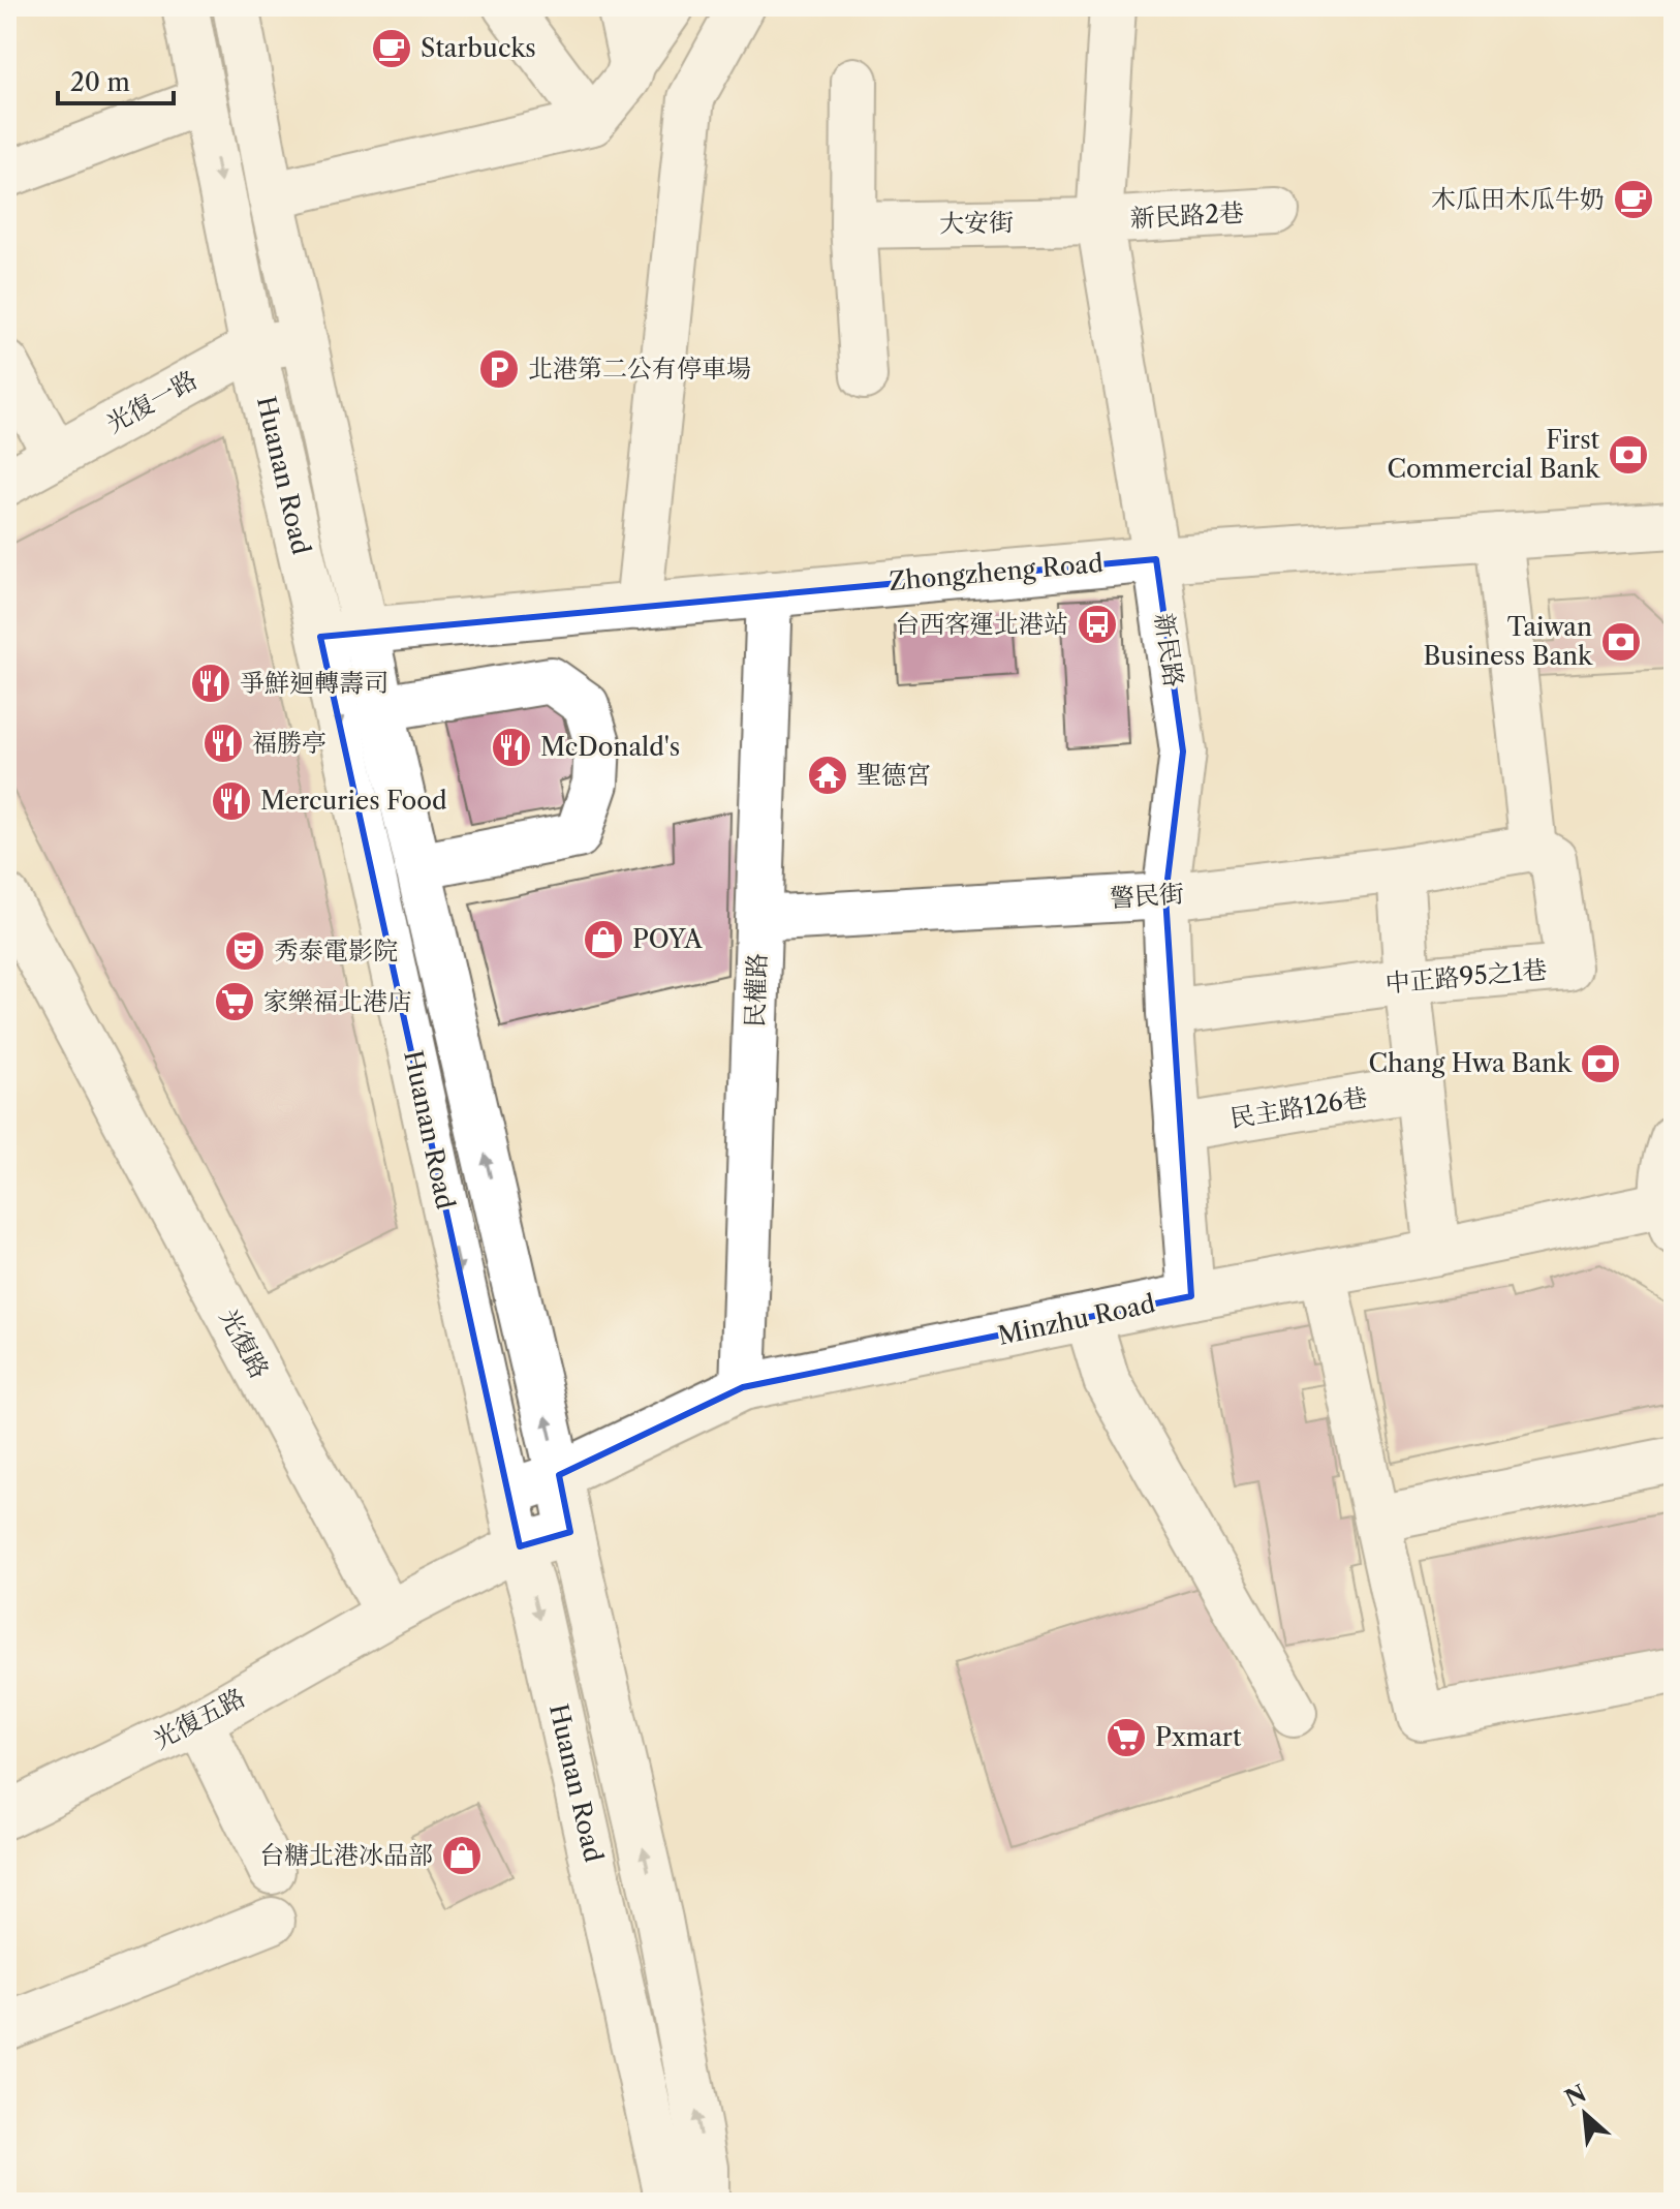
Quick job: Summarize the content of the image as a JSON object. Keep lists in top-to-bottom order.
{
  "streets": {
    "street": [
      "新民路2巷",
      "大安街",
      "光復一路",
      "Huanan Road",
      "Zhongzheng Road",
      "新民路",
      "警民街",
      "中正路95之1巷",
      "民權路",
      "民主路126巷",
      "Minzhu Road",
      "光復路",
      "光復五路"
    ]
  },
  "crossings": [
    ["新民路2巷", "大安街"],
    ["新民路2巷", "新民路"],
    ["大安街", "新民路"],
    ["光復一路", "Huanan Road"],
    ["Huanan Road", "Zhongzheng Road"],
    ["Huanan Road", "Minzhu Road"],
    ["Zhongzheng Road", "新民路"],
    ["Zhongzheng Road", "民權路"],
    ["新民路", "警民街"],
    ["新民路", "中正路95之1巷"],
    ["新民路", "民主路126巷"],
    ["新民路", "Minzhu Road"],
    ["警民街", "中正路95之1巷"],
    ["警民街", "民權路"],
    ["民權路", "Minzhu Road"],
    ["光復路", "光復五路"]
  ],
  "places": {
    "cafe": ["Starbucks", "木瓜田木瓜牛奶"],
    "parking": ["北港第二公有停車場"],
    "bank": ["First Commercial Bank", "Taiwan Business Bank", "Chang Hwa Bank"],
    "bus stop": ["台西客運北港站"],
    "restaurant": [
      "爭鮮迴轉壽司",
      "福勝亭",
      "McDonald's",
      "Mercuries Food"
    ],
    "temple": ["聖德宮"],
    "shop": ["POYA", "台糖北港冰品部"],
    "theatre": ["秀泰電影院"],
    "supermarket": ["家樂福北港店", "Pxmart"]
  },
  "scale_bar": "20 m",
  "north": "top left"
}
